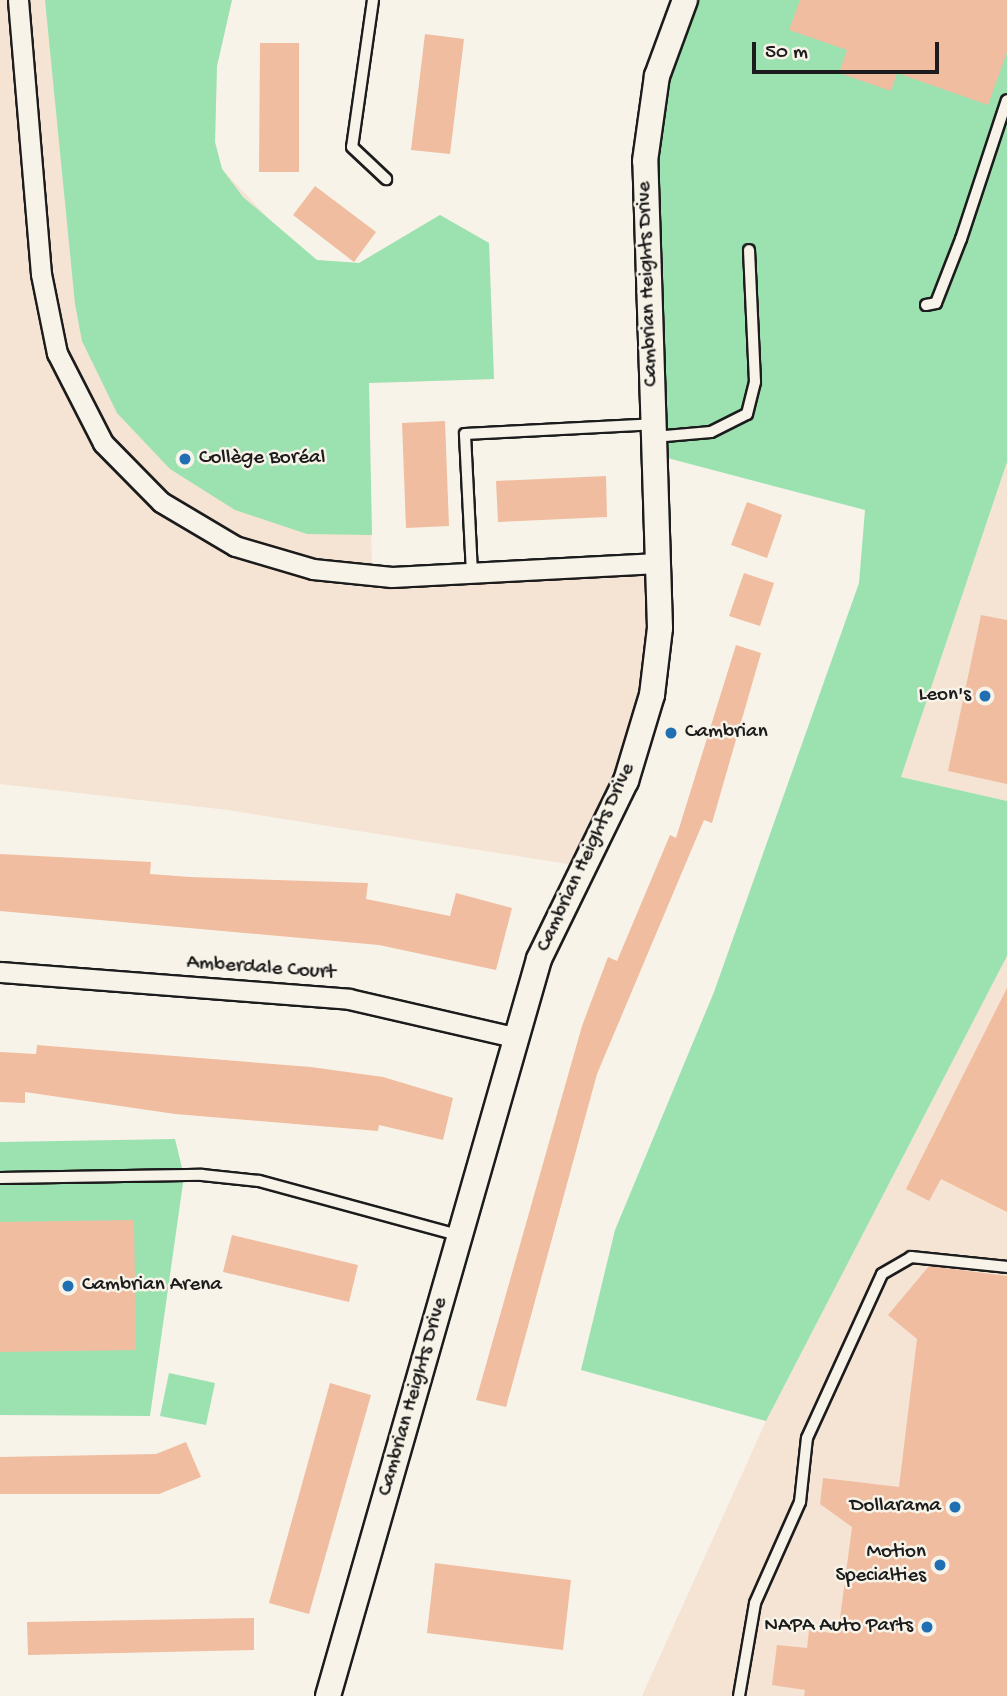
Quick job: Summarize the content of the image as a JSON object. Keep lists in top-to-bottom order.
{
  "streets": {
    "street": ["Cambrian Heights Drive", "Amberdale Court"]
  },
  "crossings": [
    ["Cambrian Heights Drive", "Amberdale Court"]
  ],
  "places": [
    "Collège Boréal",
    "Leon's",
    "Cambrian",
    "Cambrian Arena",
    "Dollarama",
    "Motion Specialties",
    "NAPA Auto Parts"
  ],
  "scale_bar": "50 m"
}
